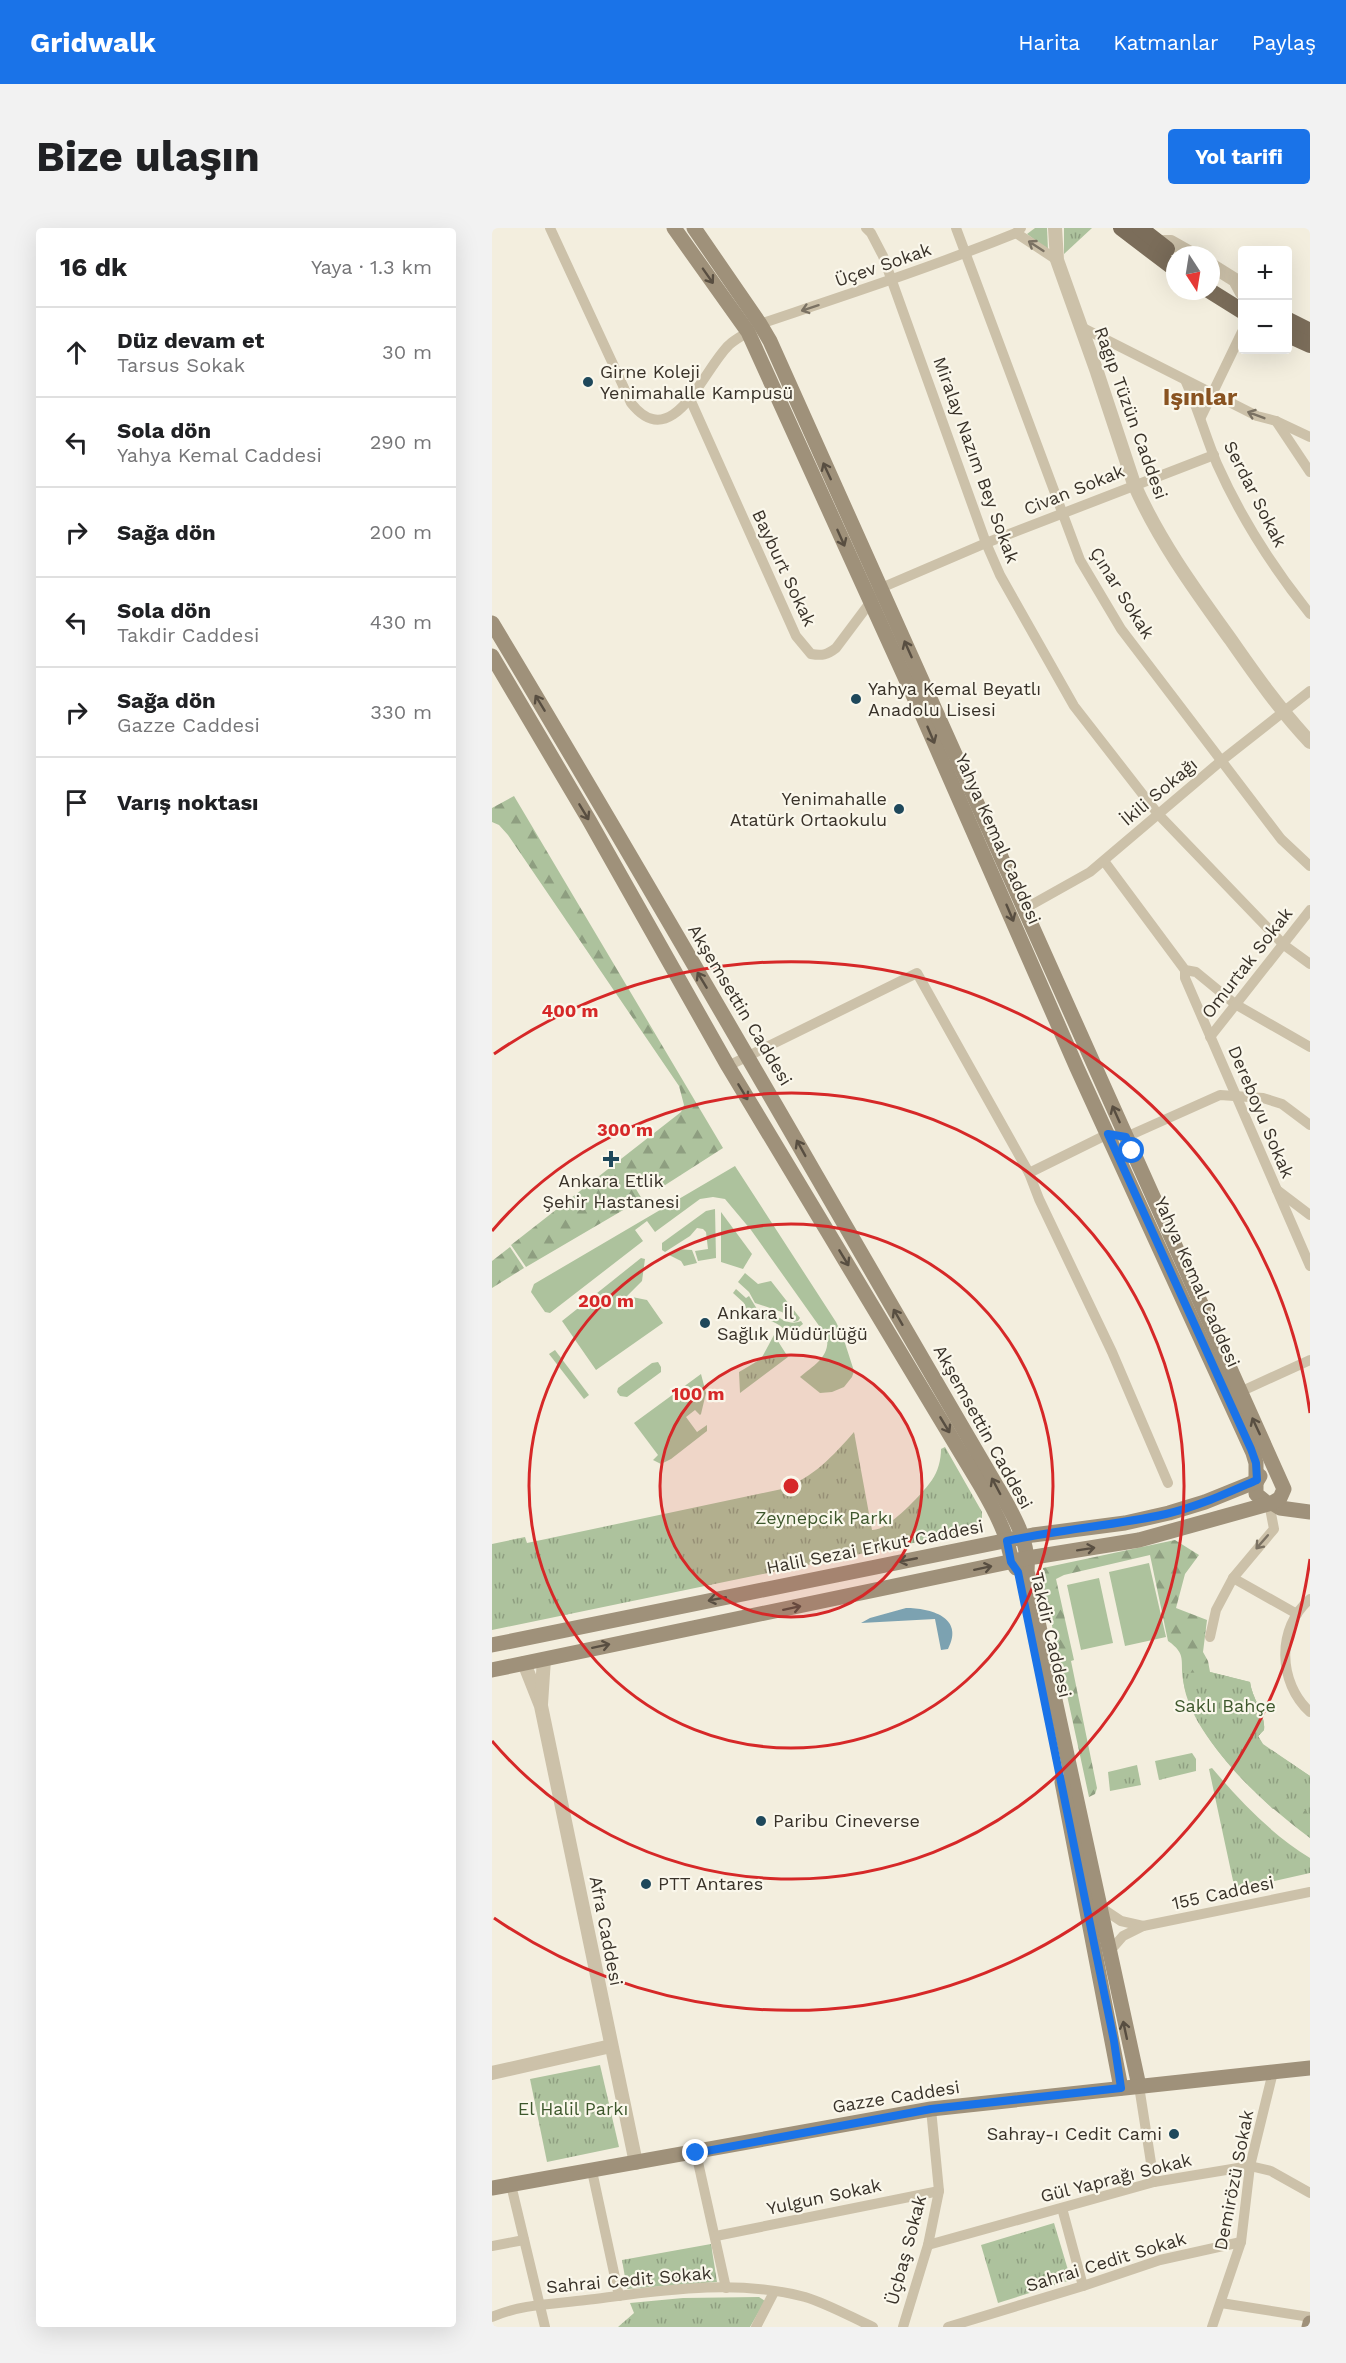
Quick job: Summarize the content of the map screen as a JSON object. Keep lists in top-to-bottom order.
{
  "streets": {
    "main road": [
      "Yahya Kemal Caddesi",
      "Akşemsettin Caddesi",
      "Halil Sezai Erkut Caddesi",
      "Takdir Caddesi",
      "Gazze Caddesi"
    ],
    "street": [
      "Üçev Sokak",
      "Ragıp Tüzün Caddesi",
      "Miralay Nazım Bey Sokak",
      "Civan Sokak",
      "Serdar Sokak",
      "Bayburt Sokak",
      "Çınar Sokak",
      "İkili Sokağı",
      "Omurtak Sokak",
      "Dereboyu Sokak",
      "155 Caddesi",
      "Afra Caddesi",
      "Gül Yaprağı Sokak",
      "Demirözü Sokak",
      "Yulgun Sokak",
      "Üçbaş Sokak",
      "Sahrai Cedit Sokak"
    ]
  },
  "crossings": [
    ["Üçev Sokak", "Ragıp Tüzün Caddesi"],
    ["Üçev Sokak", "Miralay Nazım Bey Sokak"],
    ["Üçev Sokak", "Çınar Sokak"],
    ["Üçev Sokak", "Yahya Kemal Caddesi"],
    ["Ragıp Tüzün Caddesi", "Civan Sokak"],
    ["Ragıp Tüzün Caddesi", "İkili Sokağı"],
    ["Miralay Nazım Bey Sokak", "Civan Sokak"],
    ["Miralay Nazım Bey Sokak", "İkili Sokağı"],
    ["Miralay Nazım Bey Sokak", "Omurtak Sokak"],
    ["Civan Sokak", "Serdar Sokak"],
    ["Civan Sokak", "Bayburt Sokak"],
    ["Civan Sokak", "Çınar Sokak"],
    ["Civan Sokak", "Yahya Kemal Caddesi"],
    ["Bayburt Sokak", "Yahya Kemal Caddesi"],
    ["Çınar Sokak", "İkili Sokağı"],
    ["İkili Sokağı", "Yahya Kemal Caddesi"],
    ["Omurtak Sokak", "Dereboyu Sokak"],
    ["Akşemsettin Caddesi", "Halil Sezai Erkut Caddesi"],
    ["Halil Sezai Erkut Caddesi", "Takdir Caddesi"],
    ["Halil Sezai Erkut Caddesi", "Afra Caddesi"],
    ["Takdir Caddesi", "155 Caddesi"],
    ["Takdir Caddesi", "Gazze Caddesi"],
    ["Afra Caddesi", "Gazze Caddesi"],
    ["Gazze Caddesi", "Demirözü Sokak"],
    ["Gazze Caddesi", "Üçbaş Sokak"],
    ["Gül Yaprağı Sokak", "Demirözü Sokak"],
    ["Gül Yaprağı Sokak", "Üçbaş Sokak"],
    ["Demirözü Sokak", "Sahrai Cedit Sokak"],
    ["Yulgun Sokak", "Üçbaş Sokak"]
  ],
  "one_way": ["Üçev Sokak"],
  "districts": ["Işınlar"],
  "parks": ["Zeynepcik Parkı", "Saklı Bahçe", "El Halil Parkı"],
  "places": {
    "other": [
      "Girne Koleji Yenimahalle Kampusü",
      "Yahya Kemal Beyatlı Anadolu Lisesi",
      "Yenimahalle Atatürk Ortaokulu",
      "Ankara İl Sağlık Müdürlüğü",
      "Paribu Cineverse",
      "PTT Antares",
      "Sahray-ı Cedit Cami"
    ],
    "health": ["Ankara Etlik Şehir Hastanesi"]
  },
  "north": "bottom",
  "page": {
    "header": "Gridwalk",
    "nav": ["Harita", "Katmanlar", "Paylaş"],
    "buttons": "Yol tarifi",
    "title": "Bize ulaşın",
    "heading": ["16 dk", "Yaya · 1.3 km"],
    "map_buttons": ["+", "−"],
    "list": [
      ["Düz devam et", "Tarsus Sokak", "30 m"],
      ["Sola dön", "Yahya Kemal Caddesi", "290 m"],
      ["Sağa dön", "200 m"],
      ["Sola dön", "Takdir Caddesi", "430 m"],
      ["Sağa dön", "Gazze Caddesi", "330 m"],
      "Varış noktası"
    ]
  },
  "rings": [
    "400 m",
    "300 m",
    "200 m",
    "100 m"
  ]
}
